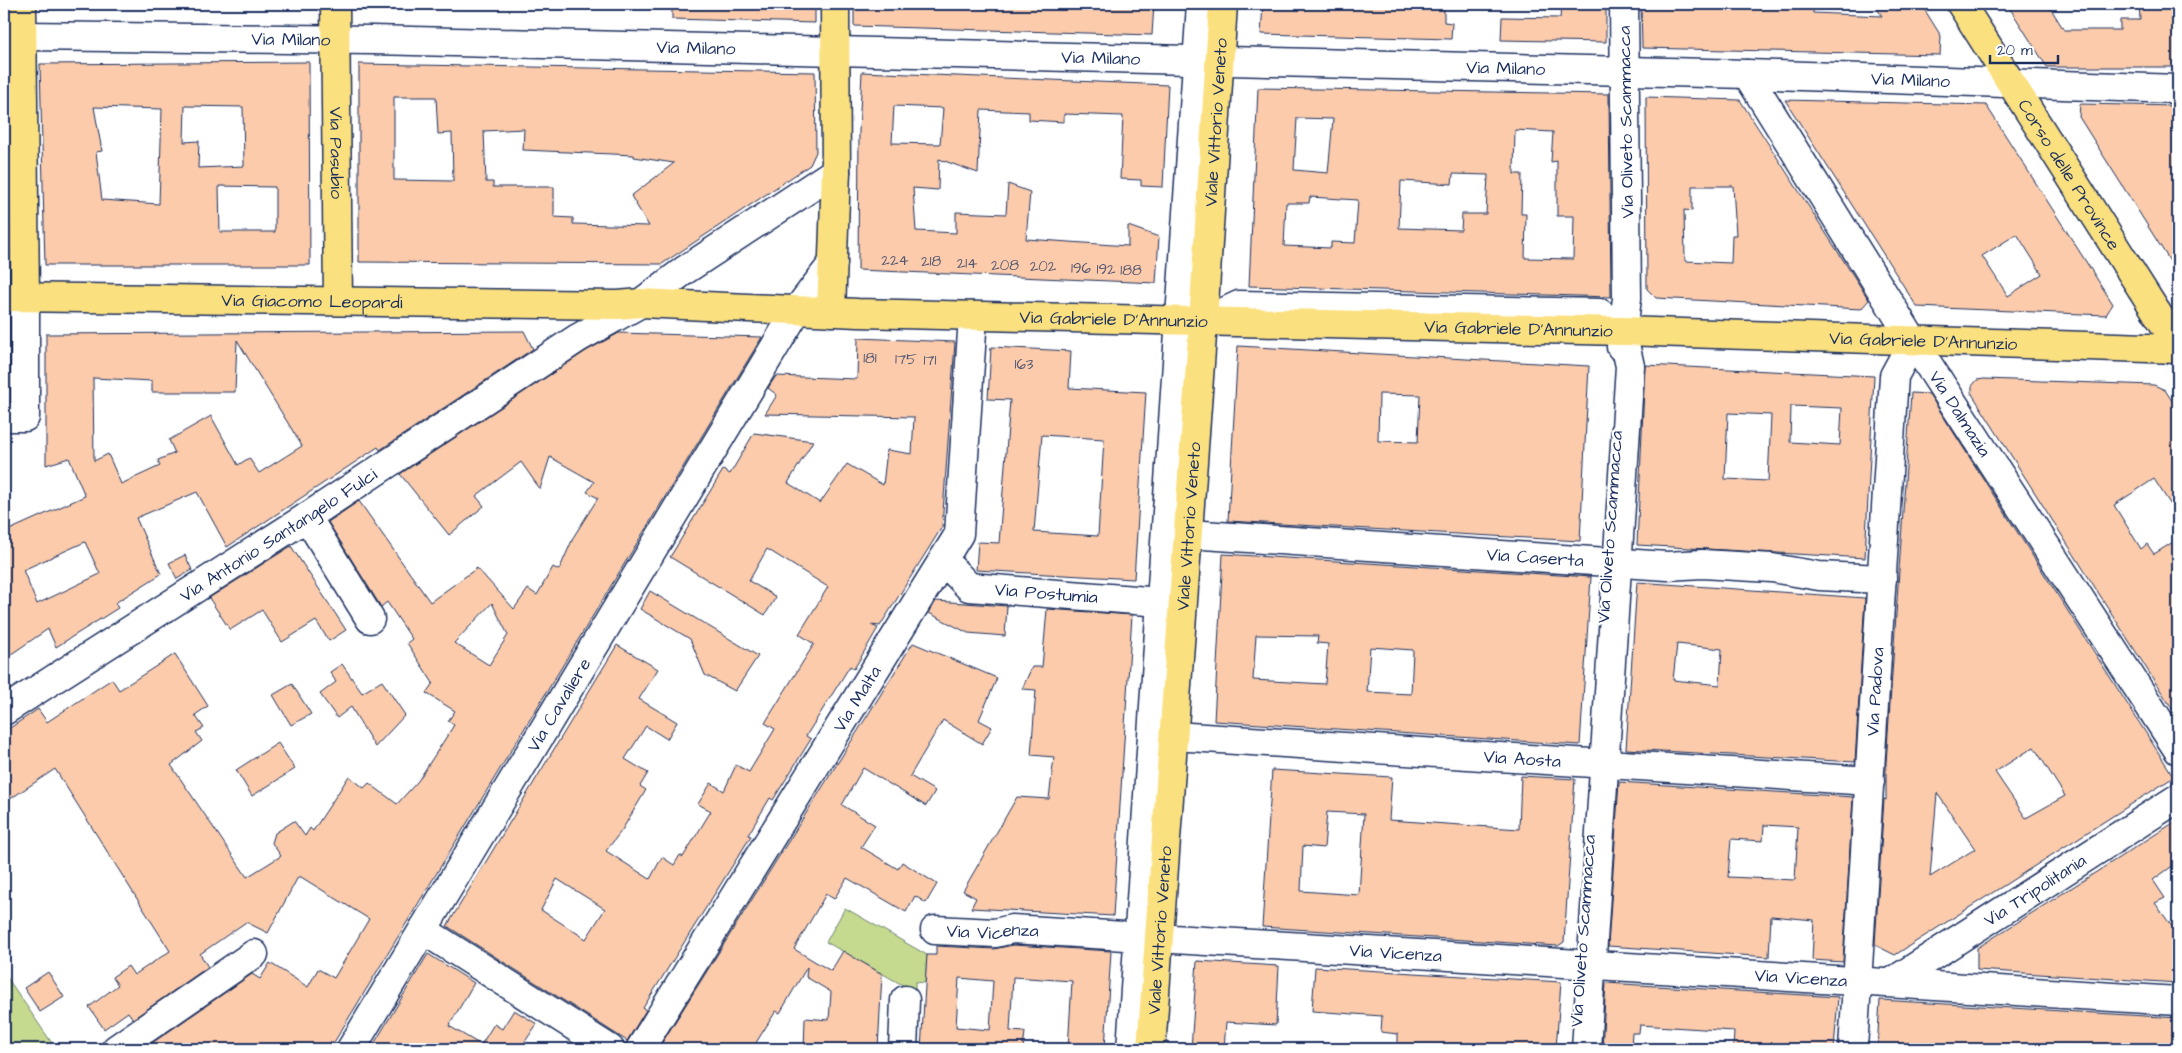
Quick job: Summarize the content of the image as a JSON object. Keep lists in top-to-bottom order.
{
  "streets": {
    "main road": [
      "Viale Vittorio Veneto",
      "Via Pasubio",
      "Corso delle Province",
      "Via Giacomo Leopardi",
      "Via Gabriele D'Annunzio"
    ],
    "street": [
      "Via Milano",
      "Via Oliveto Scammacca",
      "Via Dalmazia",
      "Via Antonio Santangelo Fulci",
      "Via Caserta",
      "Via Postumia",
      "Via Padova",
      "Via Malta",
      "Via Cavaliere",
      "Via Aosta",
      "Via Tripolitania",
      "Via Vicenza"
    ]
  },
  "crossings": [
    ["Via Milano", "Via Oliveto Scammacca"],
    ["Via Milano", "Viale Vittorio Veneto"],
    ["Via Milano", "Via Pasubio"],
    ["Via Milano", "Corso delle Province"],
    ["Via Milano", "Via Dalmazia"],
    ["Via Oliveto Scammacca", "Via Gabriele D'Annunzio"],
    ["Via Oliveto Scammacca", "Via Caserta"],
    ["Via Oliveto Scammacca", "Via Aosta"],
    ["Via Oliveto Scammacca", "Via Vicenza"],
    ["Viale Vittorio Veneto", "Via Gabriele D'Annunzio"],
    ["Viale Vittorio Veneto", "Via Caserta"],
    ["Viale Vittorio Veneto", "Via Aosta"],
    ["Viale Vittorio Veneto", "Via Vicenza"],
    ["Via Pasubio", "Via Giacomo Leopardi"],
    ["Corso delle Province", "Via Gabriele D'Annunzio"],
    ["Via Giacomo Leopardi", "Via Gabriele D'Annunzio"],
    ["Via Giacomo Leopardi", "Via Antonio Santangelo Fulci"],
    ["Via Gabriele D'Annunzio", "Via Dalmazia"],
    ["Via Gabriele D'Annunzio", "Via Antonio Santangelo Fulci"],
    ["Via Gabriele D'Annunzio", "Via Padova"],
    ["Via Gabriele D'Annunzio", "Via Malta"],
    ["Via Gabriele D'Annunzio", "Via Cavaliere"],
    ["Via Dalmazia", "Via Padova"],
    ["Via Caserta", "Via Padova"],
    ["Via Postumia", "Via Malta"],
    ["Via Padova", "Via Aosta"],
    ["Via Padova", "Via Vicenza"],
    ["Via Tripolitania", "Via Vicenza"]
  ],
  "house_numbers": [
    "224",
    "218",
    "214",
    "208",
    "202",
    "196",
    "192",
    "188",
    "181",
    "175",
    "171",
    "163"
  ],
  "scale_bar": "20 m"
}
